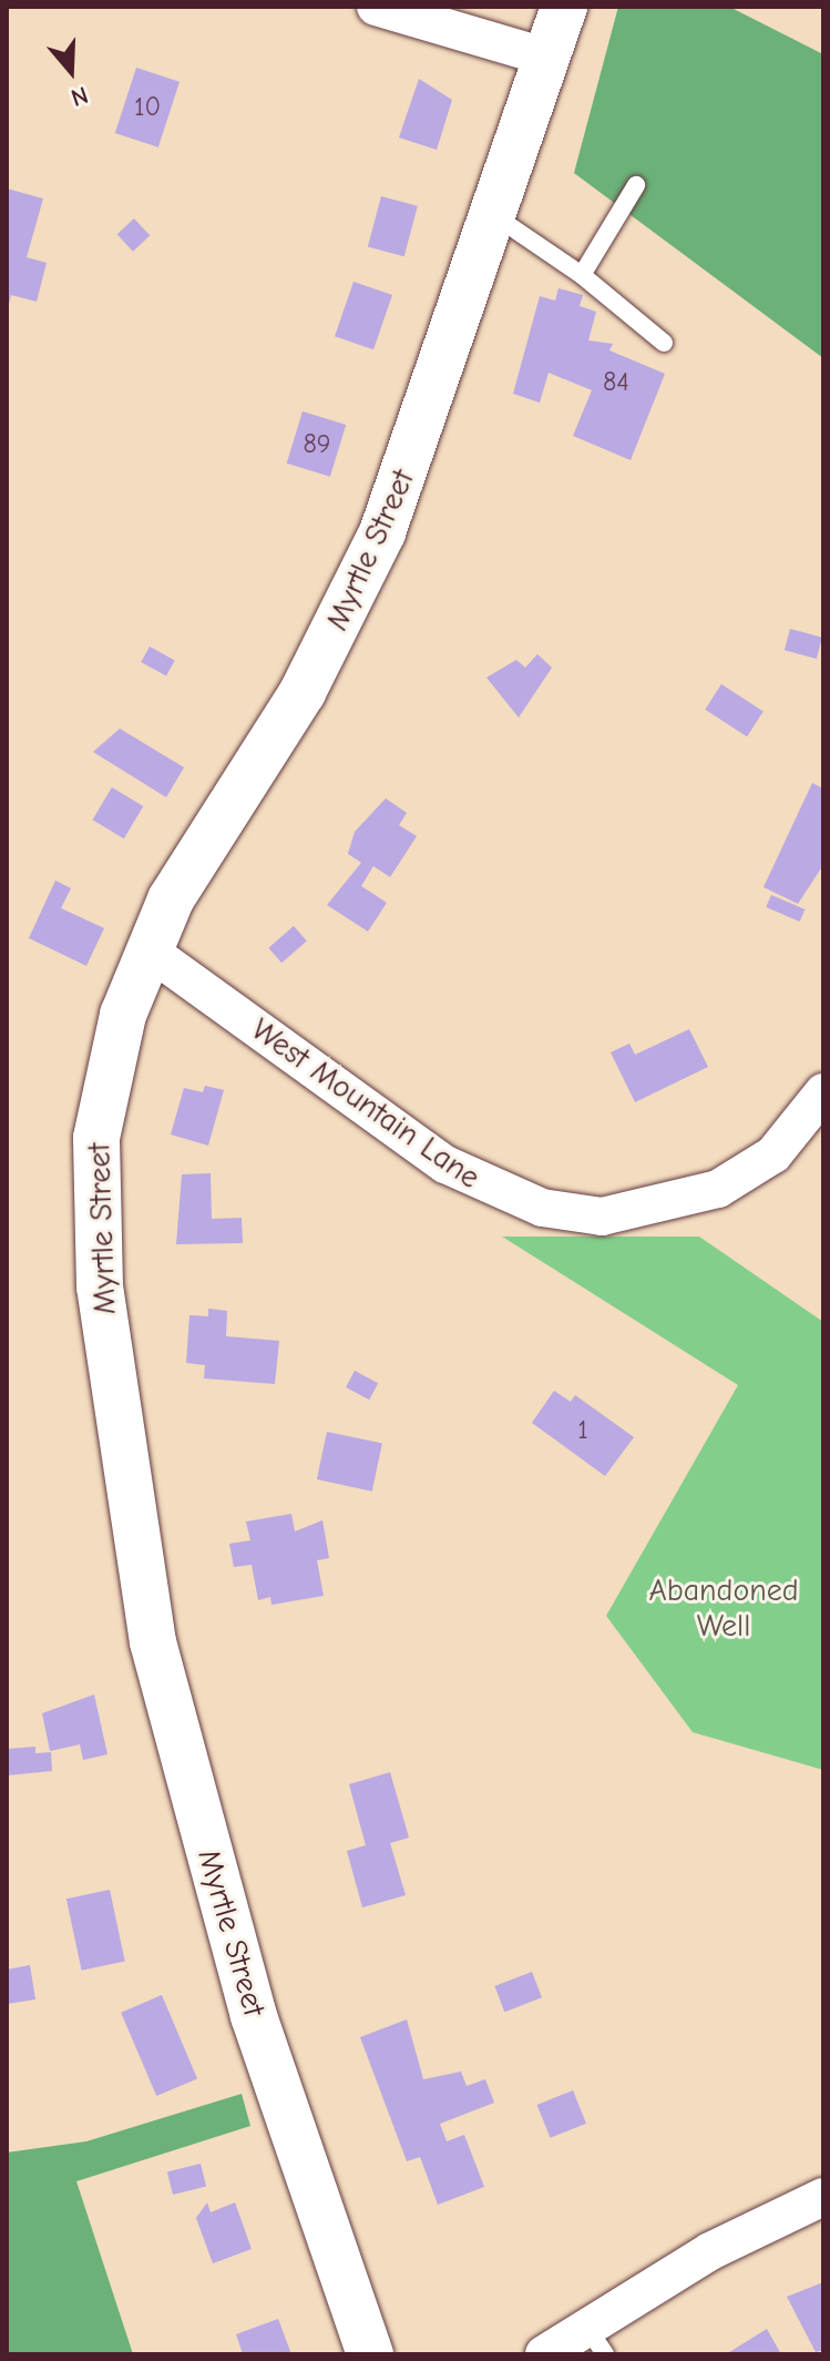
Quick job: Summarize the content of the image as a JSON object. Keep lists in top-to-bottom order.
{
  "streets": {
    "street": ["Myrtle Street", "West Mountain Lane"]
  },
  "crossings": [
    ["Myrtle Street", "West Mountain Lane"]
  ],
  "parks": ["Abandoned Well"],
  "house_numbers": [
    "10",
    "84",
    "89",
    "1"
  ],
  "north": "bottom"
}
